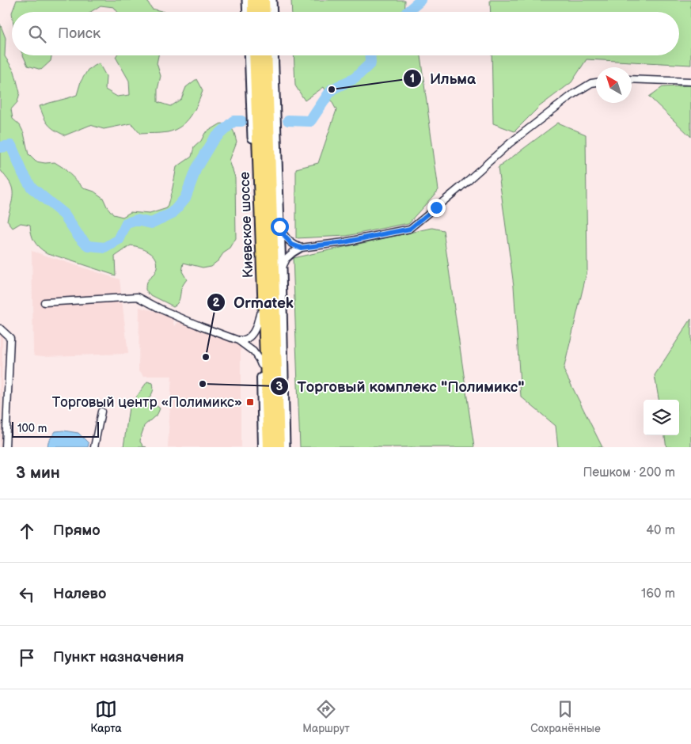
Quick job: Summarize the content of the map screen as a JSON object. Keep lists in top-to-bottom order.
{
  "streets": {
    "highway": ["Киевское шоссе"]
  },
  "places": {
    "other": ["Ильма", "Ormatek", "Торговый комплекс \"Полимикс\""],
    "transit": ["Торговый центр «Полимикс»"]
  },
  "scale_bar": "100 m",
  "north": "top left",
  "page": {
    "search": "Поиск",
    "scale": "100 m",
    "heading": ["3 мин", "Пешком · 200 m"],
    "list": [
      ["Прямо", "40 m"],
      ["Налево", "160 m"],
      "Пункт назначения"
    ],
    "nav": ["Карта", "Маршрут", "Сохранённые"]
  }
}
